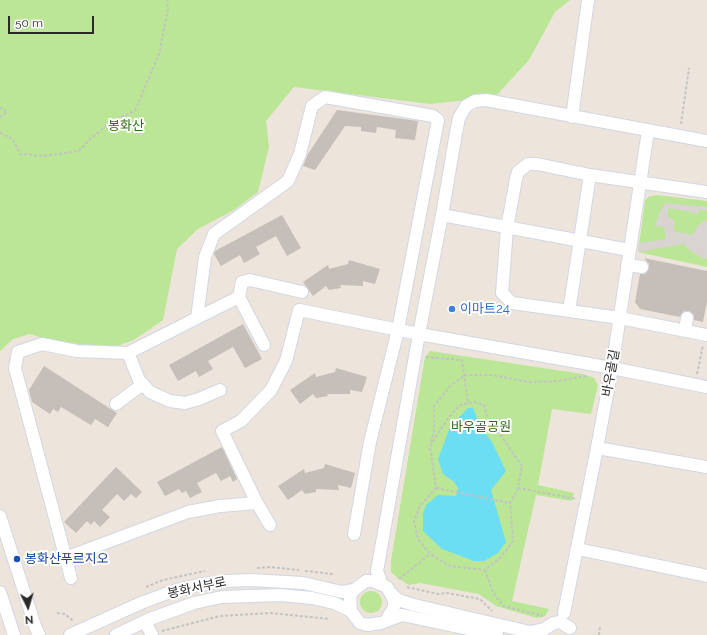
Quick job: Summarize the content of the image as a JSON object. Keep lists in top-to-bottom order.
{
  "streets": {
    "street": ["바우골길", "봉화서부로"]
  },
  "parks": ["봉화산", "바우골공원"],
  "places": ["이마트24", "봉화산푸르지오"],
  "scale_bar": "50 m",
  "north": "bottom"
}
